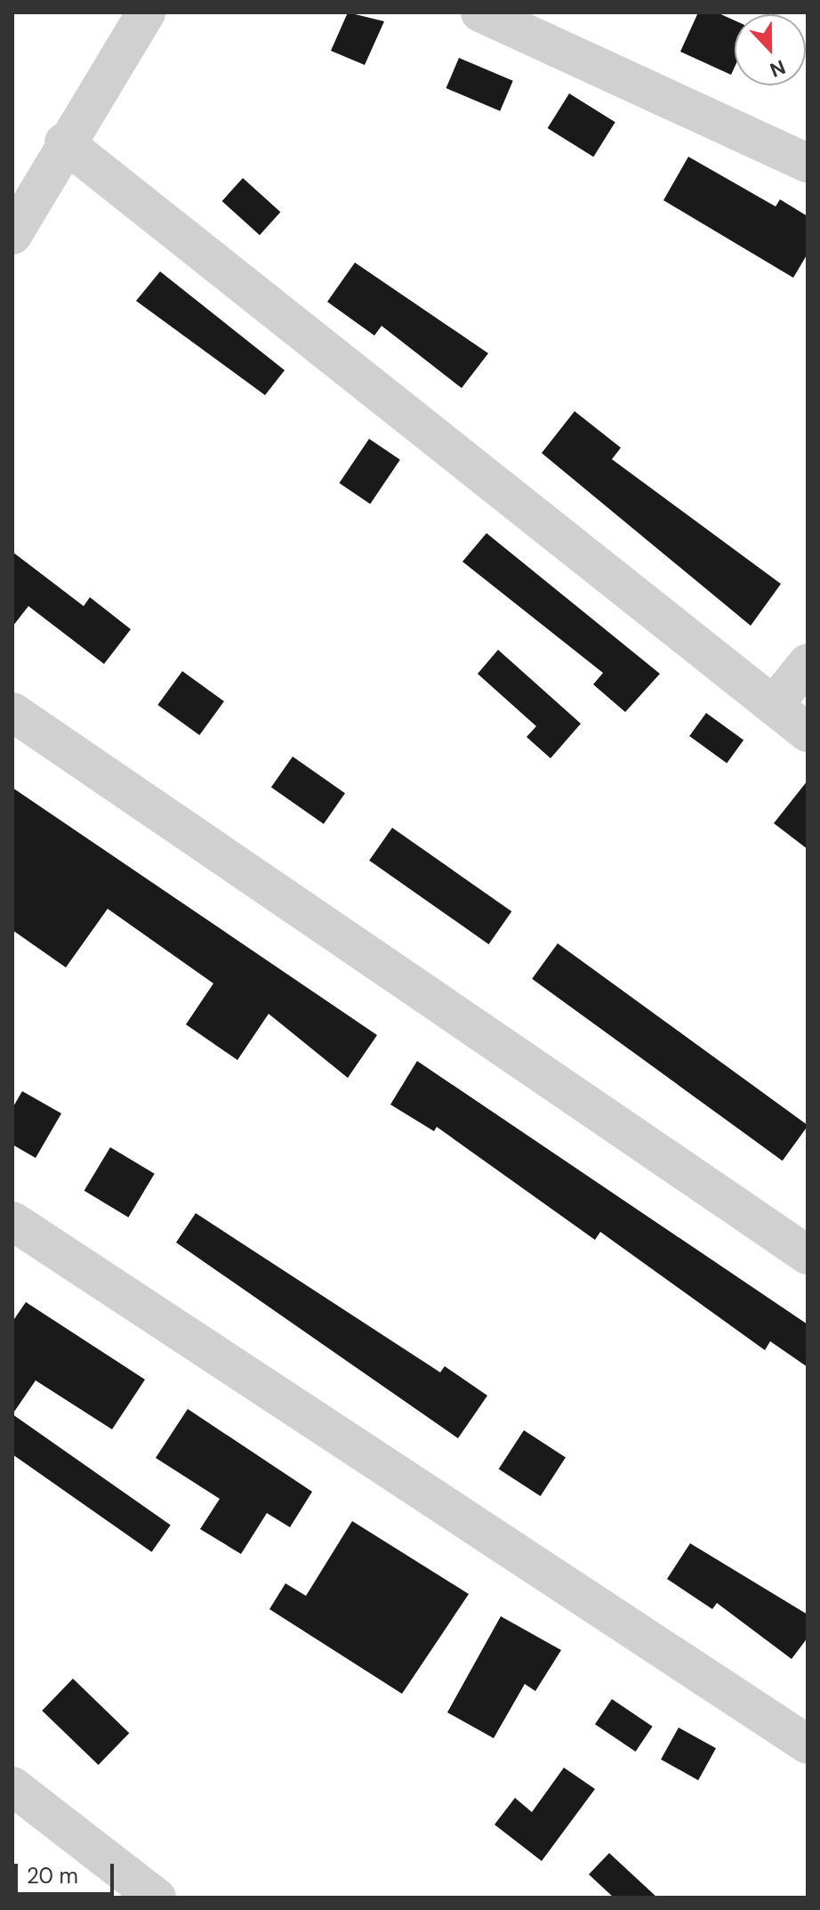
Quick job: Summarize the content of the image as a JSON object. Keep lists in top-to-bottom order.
{
  "scale_bar": "20 m",
  "north": "bottom"
}
